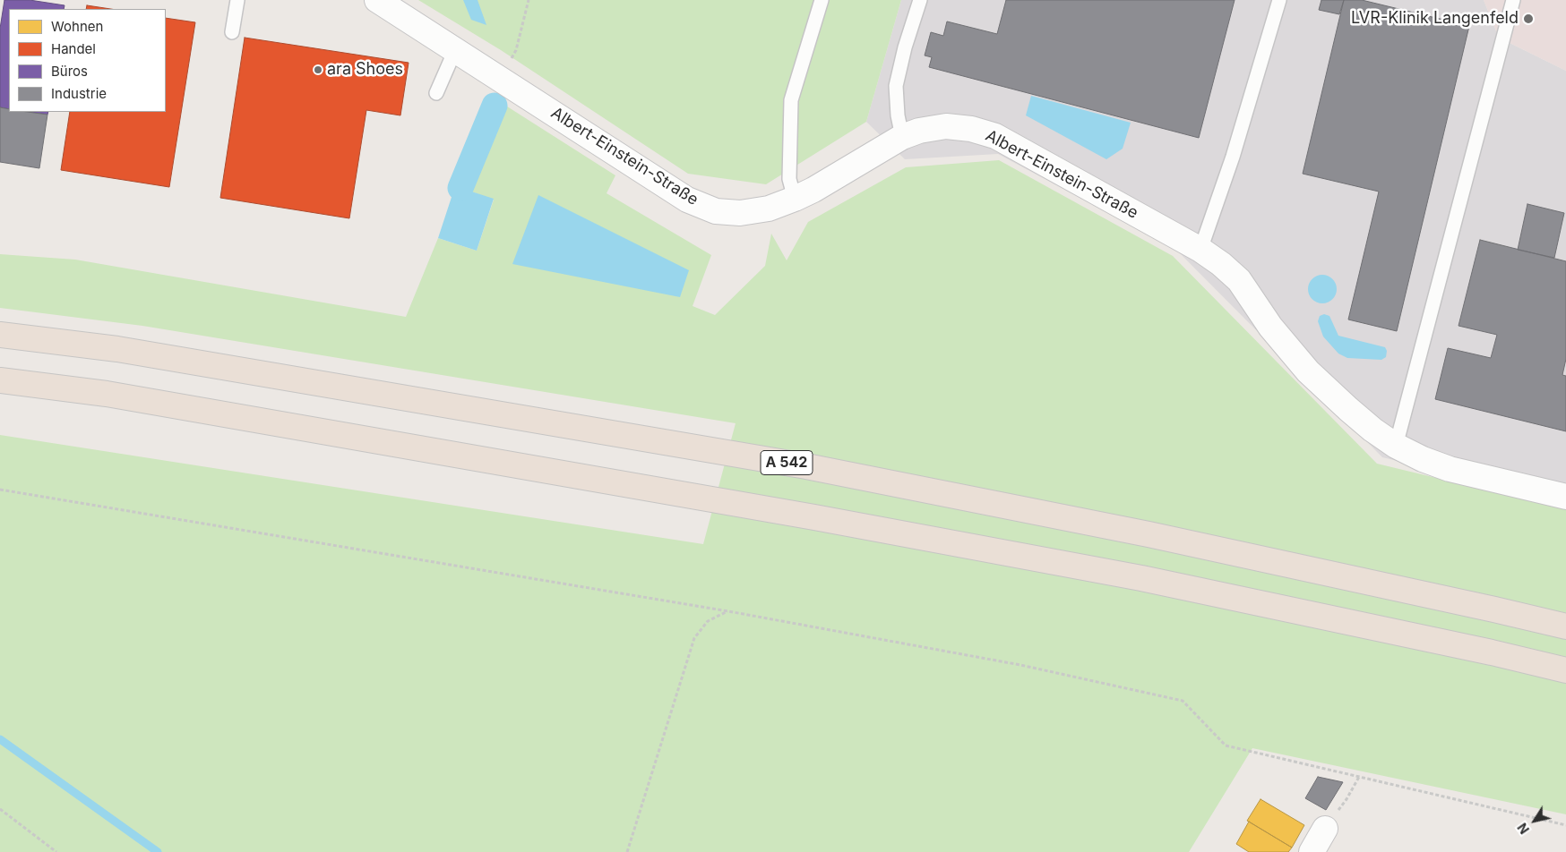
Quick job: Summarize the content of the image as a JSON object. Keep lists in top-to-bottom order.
{
  "streets": {
    "highway": ["A 542"],
    "street": ["Albert-Einstein-Straße"]
  },
  "places": ["LVR-Klinik Langenfeld", "ara Shoes"],
  "legend": [
    "Wohnen",
    "Handel",
    "Büros",
    "Industrie"
  ],
  "north": "bottom left"
}
